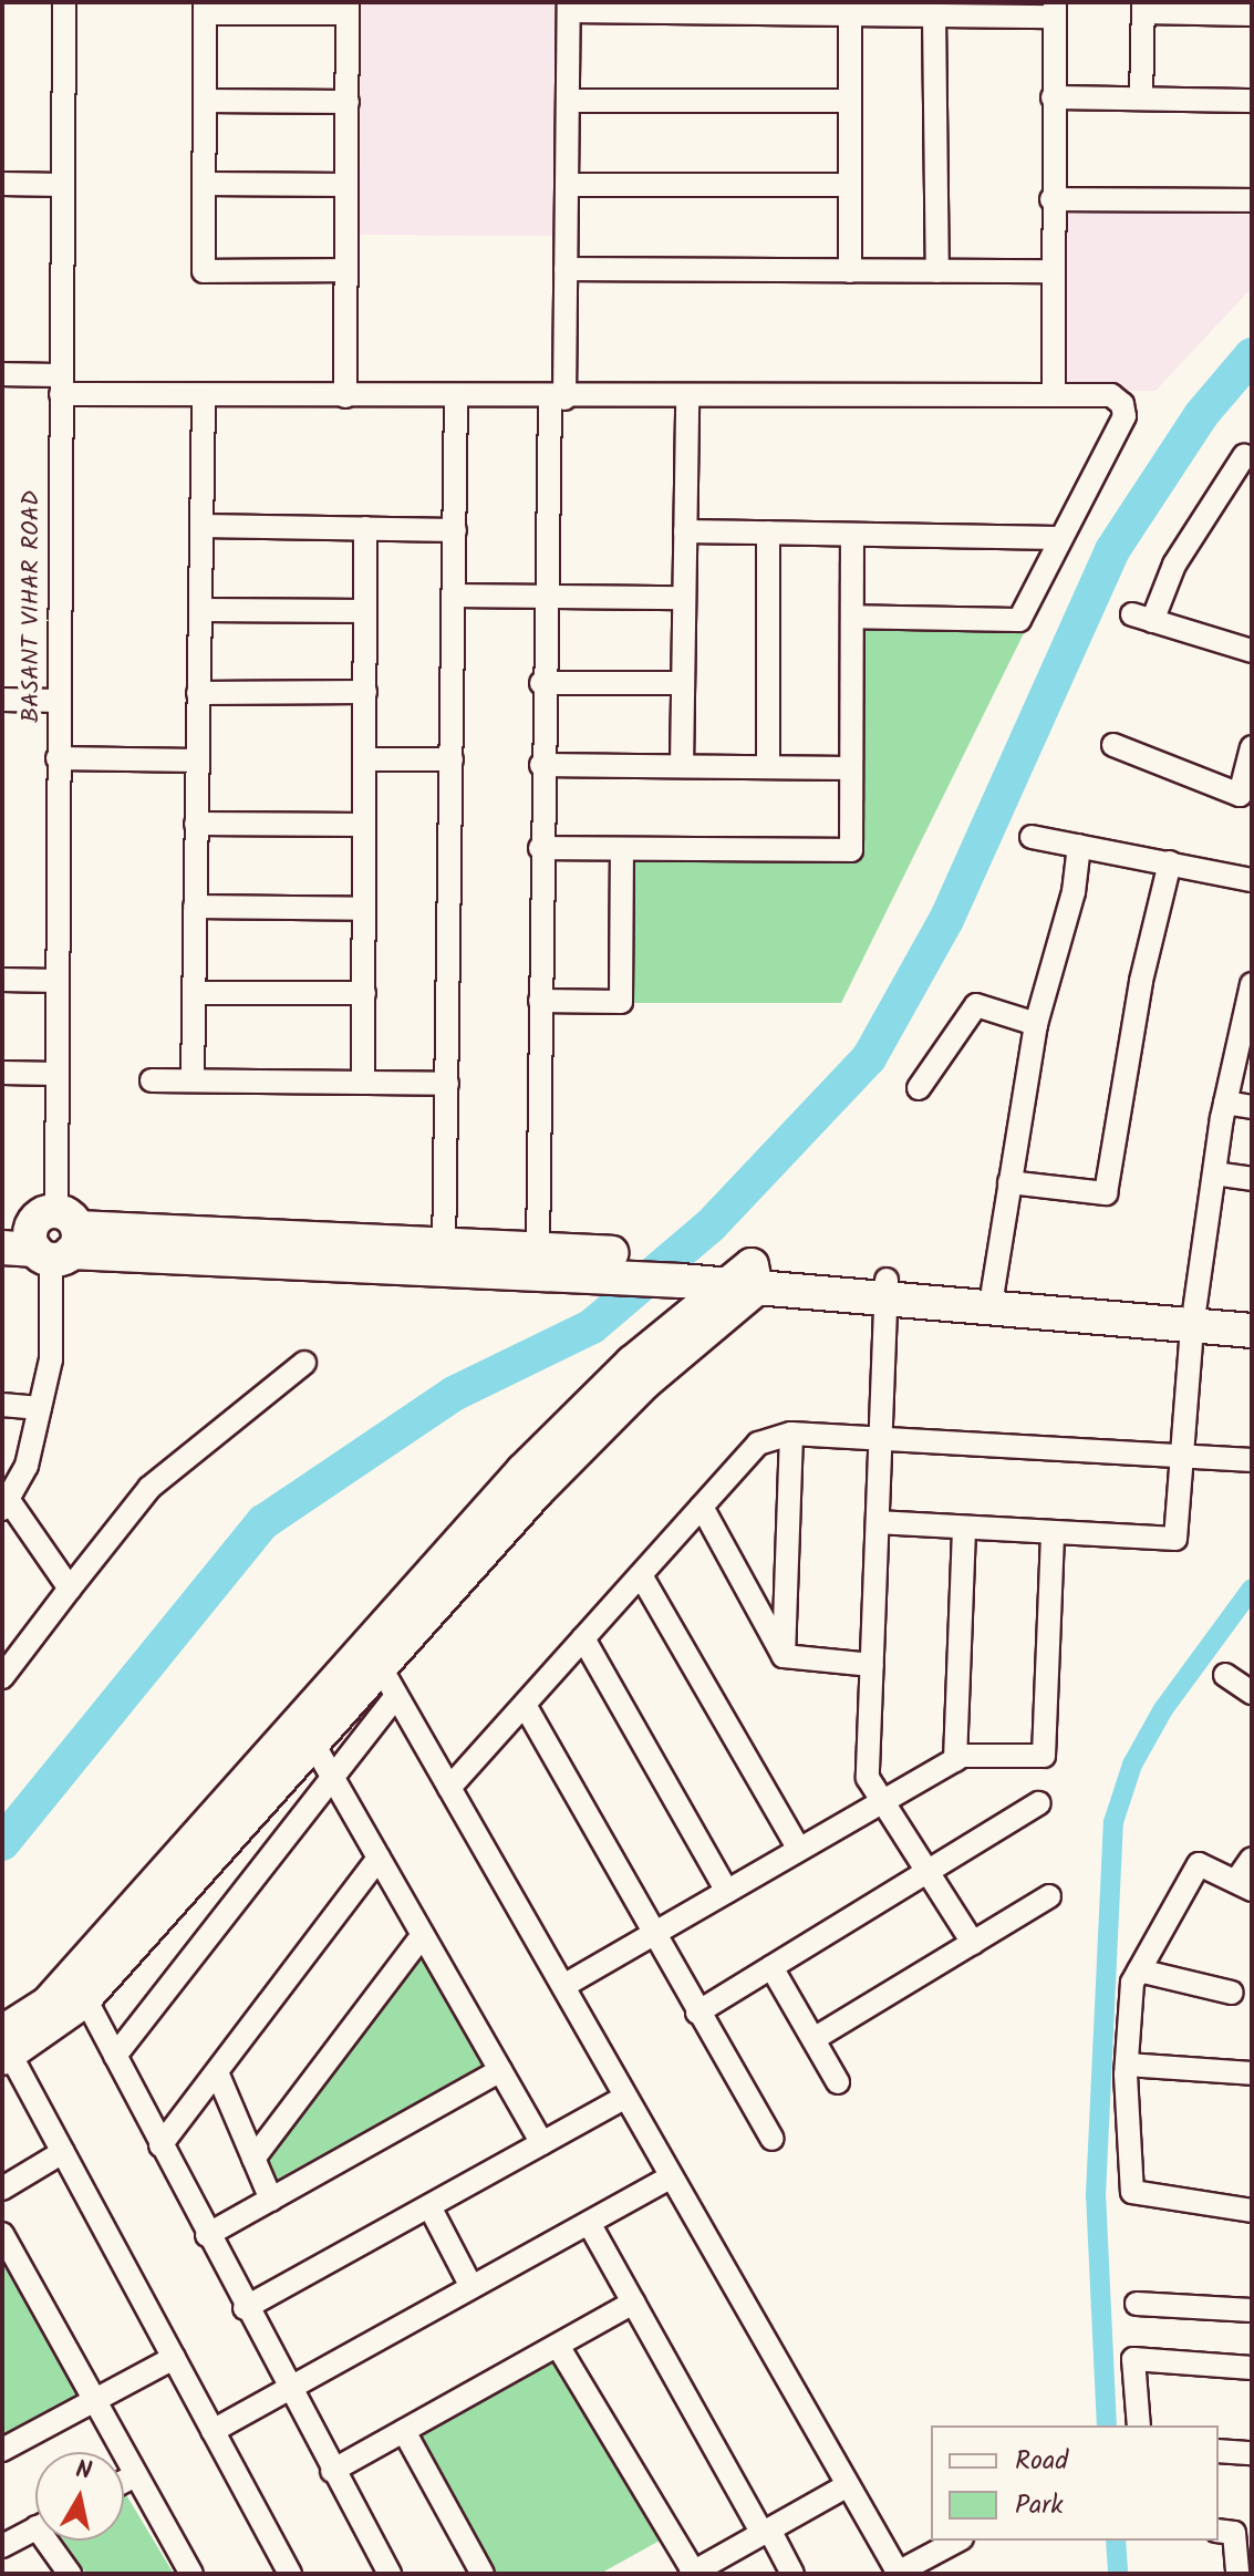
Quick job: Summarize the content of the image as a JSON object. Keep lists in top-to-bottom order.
{
  "streets": {
    "street": ["BASANT VIHAR ROAD"]
  },
  "legend": ["Road", "Park"],
  "north": "top"
}
